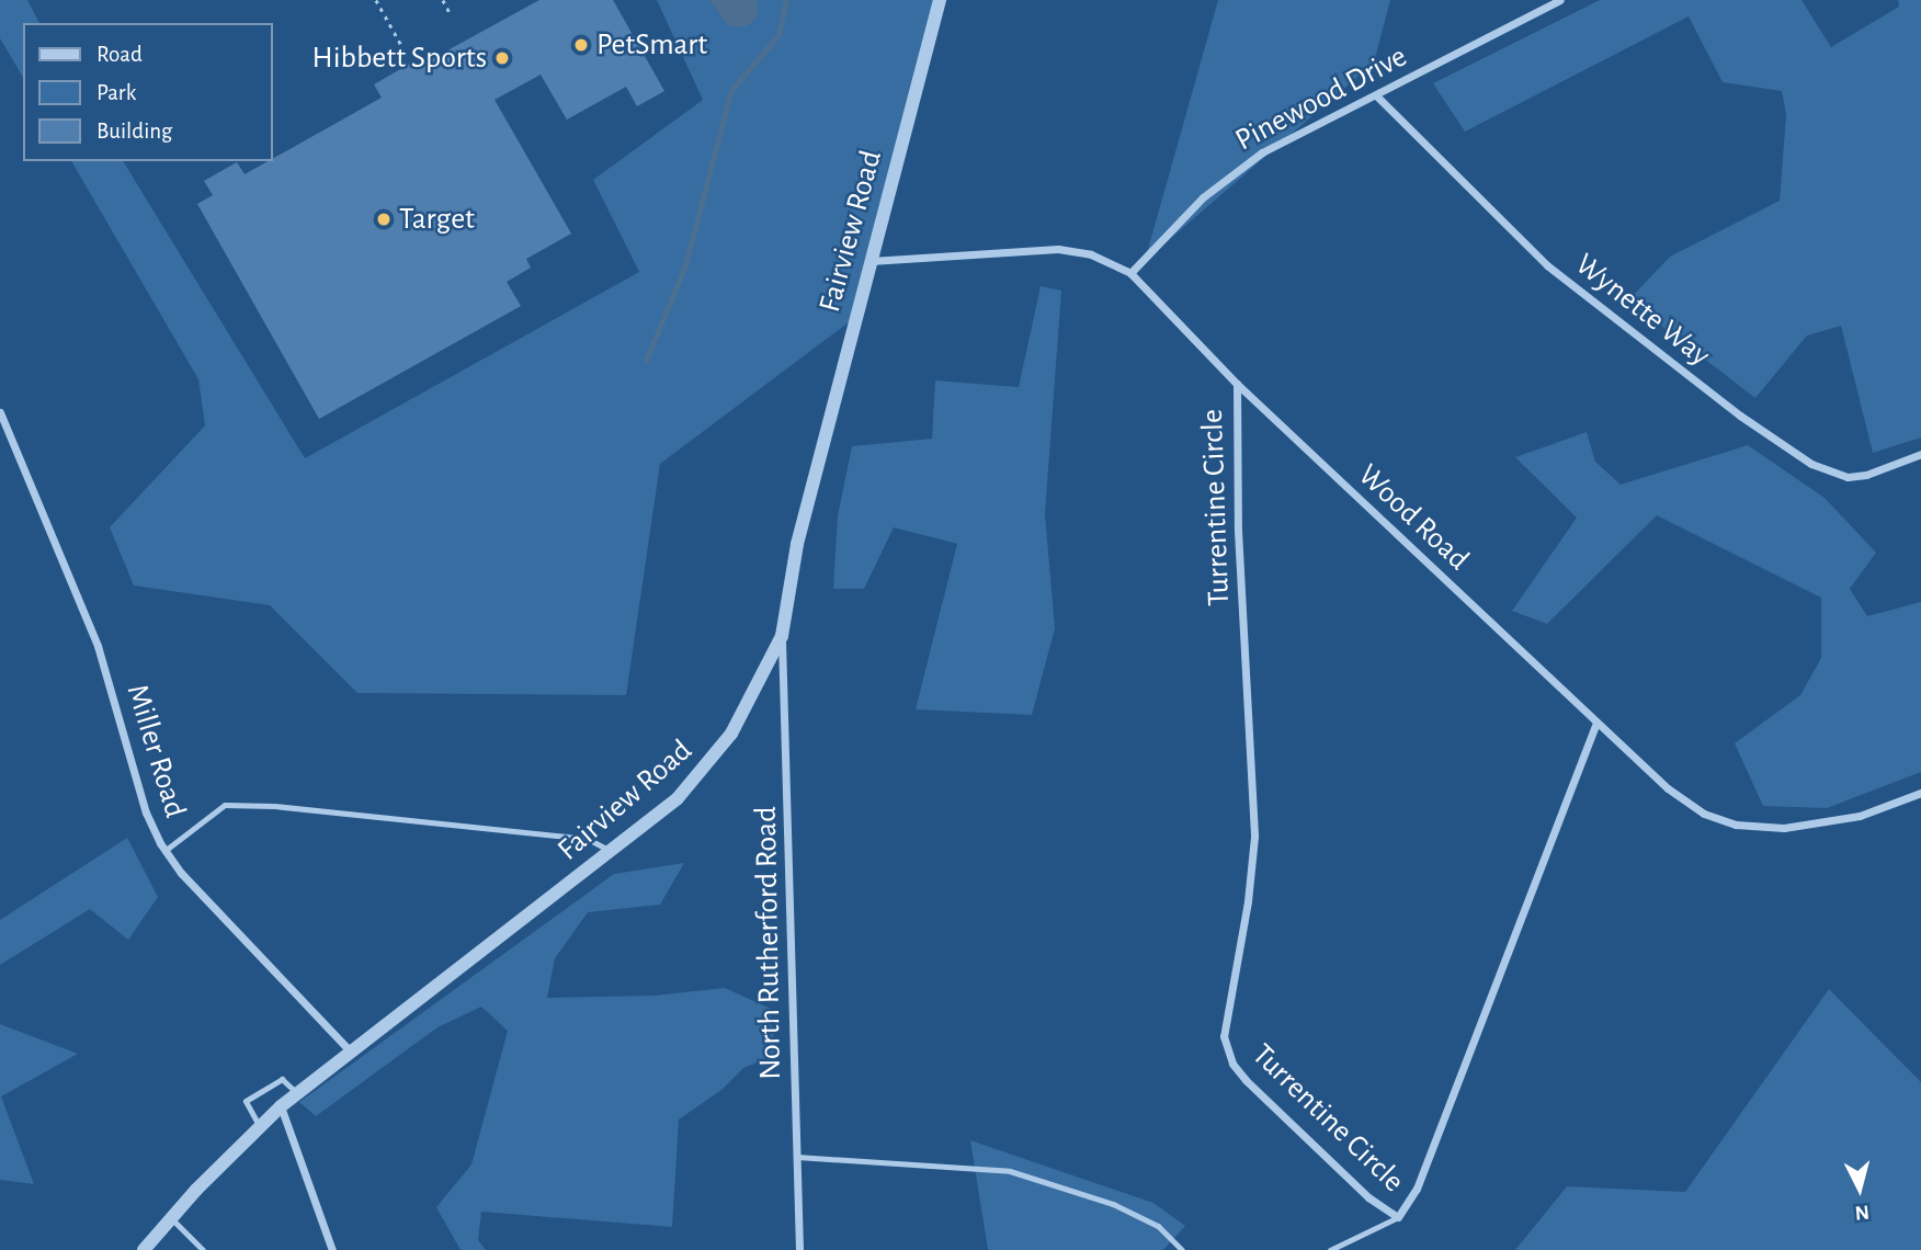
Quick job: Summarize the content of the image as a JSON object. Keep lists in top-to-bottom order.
{
  "streets": {
    "street": [
      "Pinewood Drive",
      "Fairview Road",
      "Wynette Way",
      "Turrentine Circle",
      "Wood Road",
      "Miller Road",
      "North Rutherford Road"
    ]
  },
  "crossings": [
    ["Pinewood Drive", "Wynette Way"],
    ["Pinewood Drive", "Wood Road"],
    ["Fairview Road", "Wood Road"],
    ["Fairview Road", "Miller Road"],
    ["Fairview Road", "North Rutherford Road"],
    ["Turrentine Circle", "Wood Road"]
  ],
  "places": ["PetSmart", "Hibbett Sports", "Target"],
  "legend": ["Road", "Park", "Building"],
  "north": "bottom"
}
